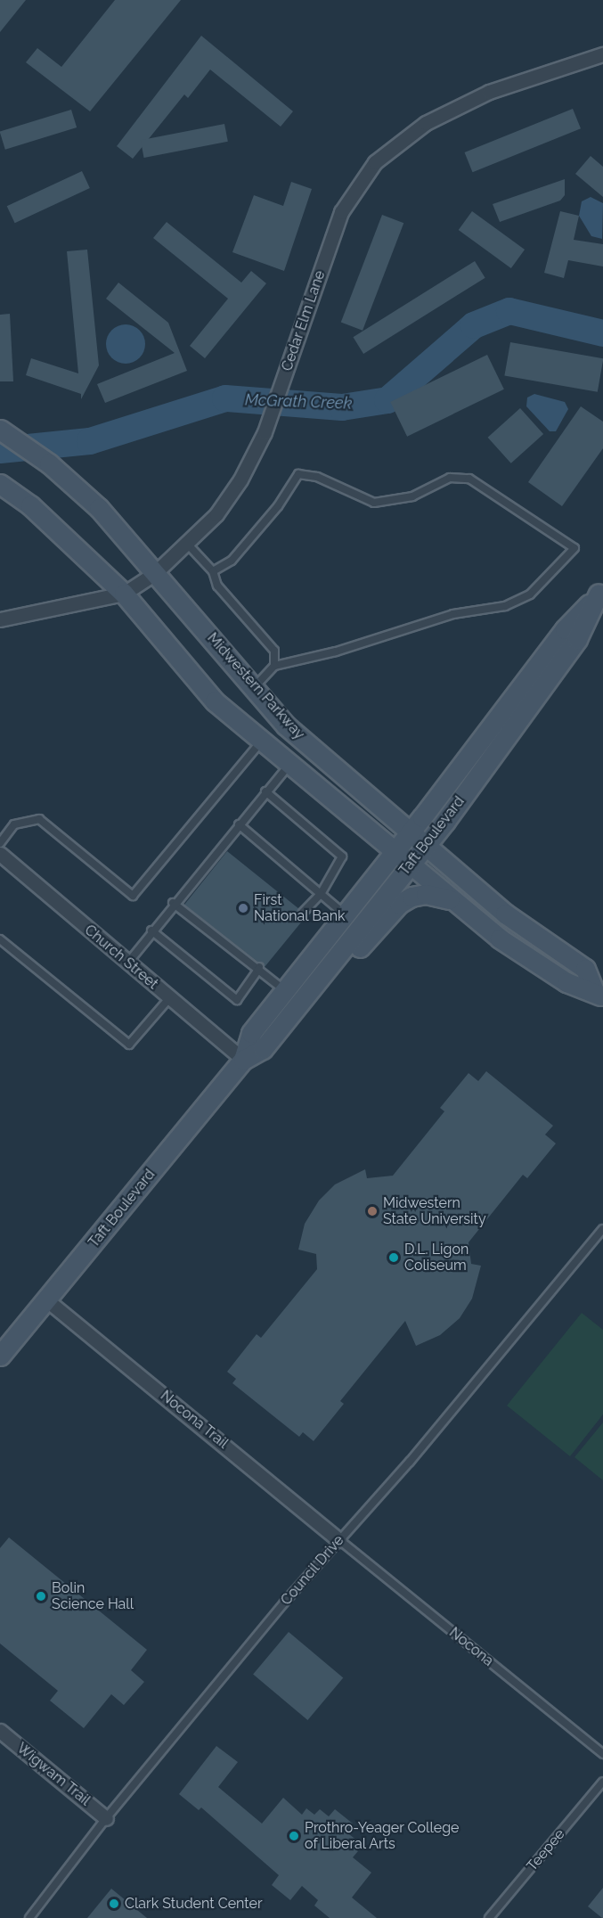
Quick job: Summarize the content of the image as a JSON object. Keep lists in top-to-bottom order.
{
  "streets": {
    "main road": ["Midwestern Parkway", "Taft Boulevard"],
    "street": [
      "Cedar Elm Lane",
      "Church Street",
      "Nocona Trail",
      "Wigwam Trail"
    ],
    "lane": ["Council Drive", "Nocona", "Teepee"]
  },
  "crossings": [
    ["Cedar Elm Lane", "Midwestern Parkway"],
    ["Midwestern Parkway", "Taft Boulevard"],
    ["Taft Boulevard", "Church Street"],
    ["Taft Boulevard", "Nocona Trail"],
    ["Nocona Trail", "Council Drive"],
    ["Nocona Trail", "Nocona"],
    ["Council Drive", "Nocona"],
    ["Council Drive", "Wigwam Trail"]
  ],
  "water": ["McGrath Creek"],
  "places": [
    "First National Bank",
    "Midwestern State University",
    "D.L. Ligon Coliseum",
    "Bolin Science Hall",
    "Prothro-Yeager College of Liberal Arts",
    "Clark Student Center"
  ]
}
